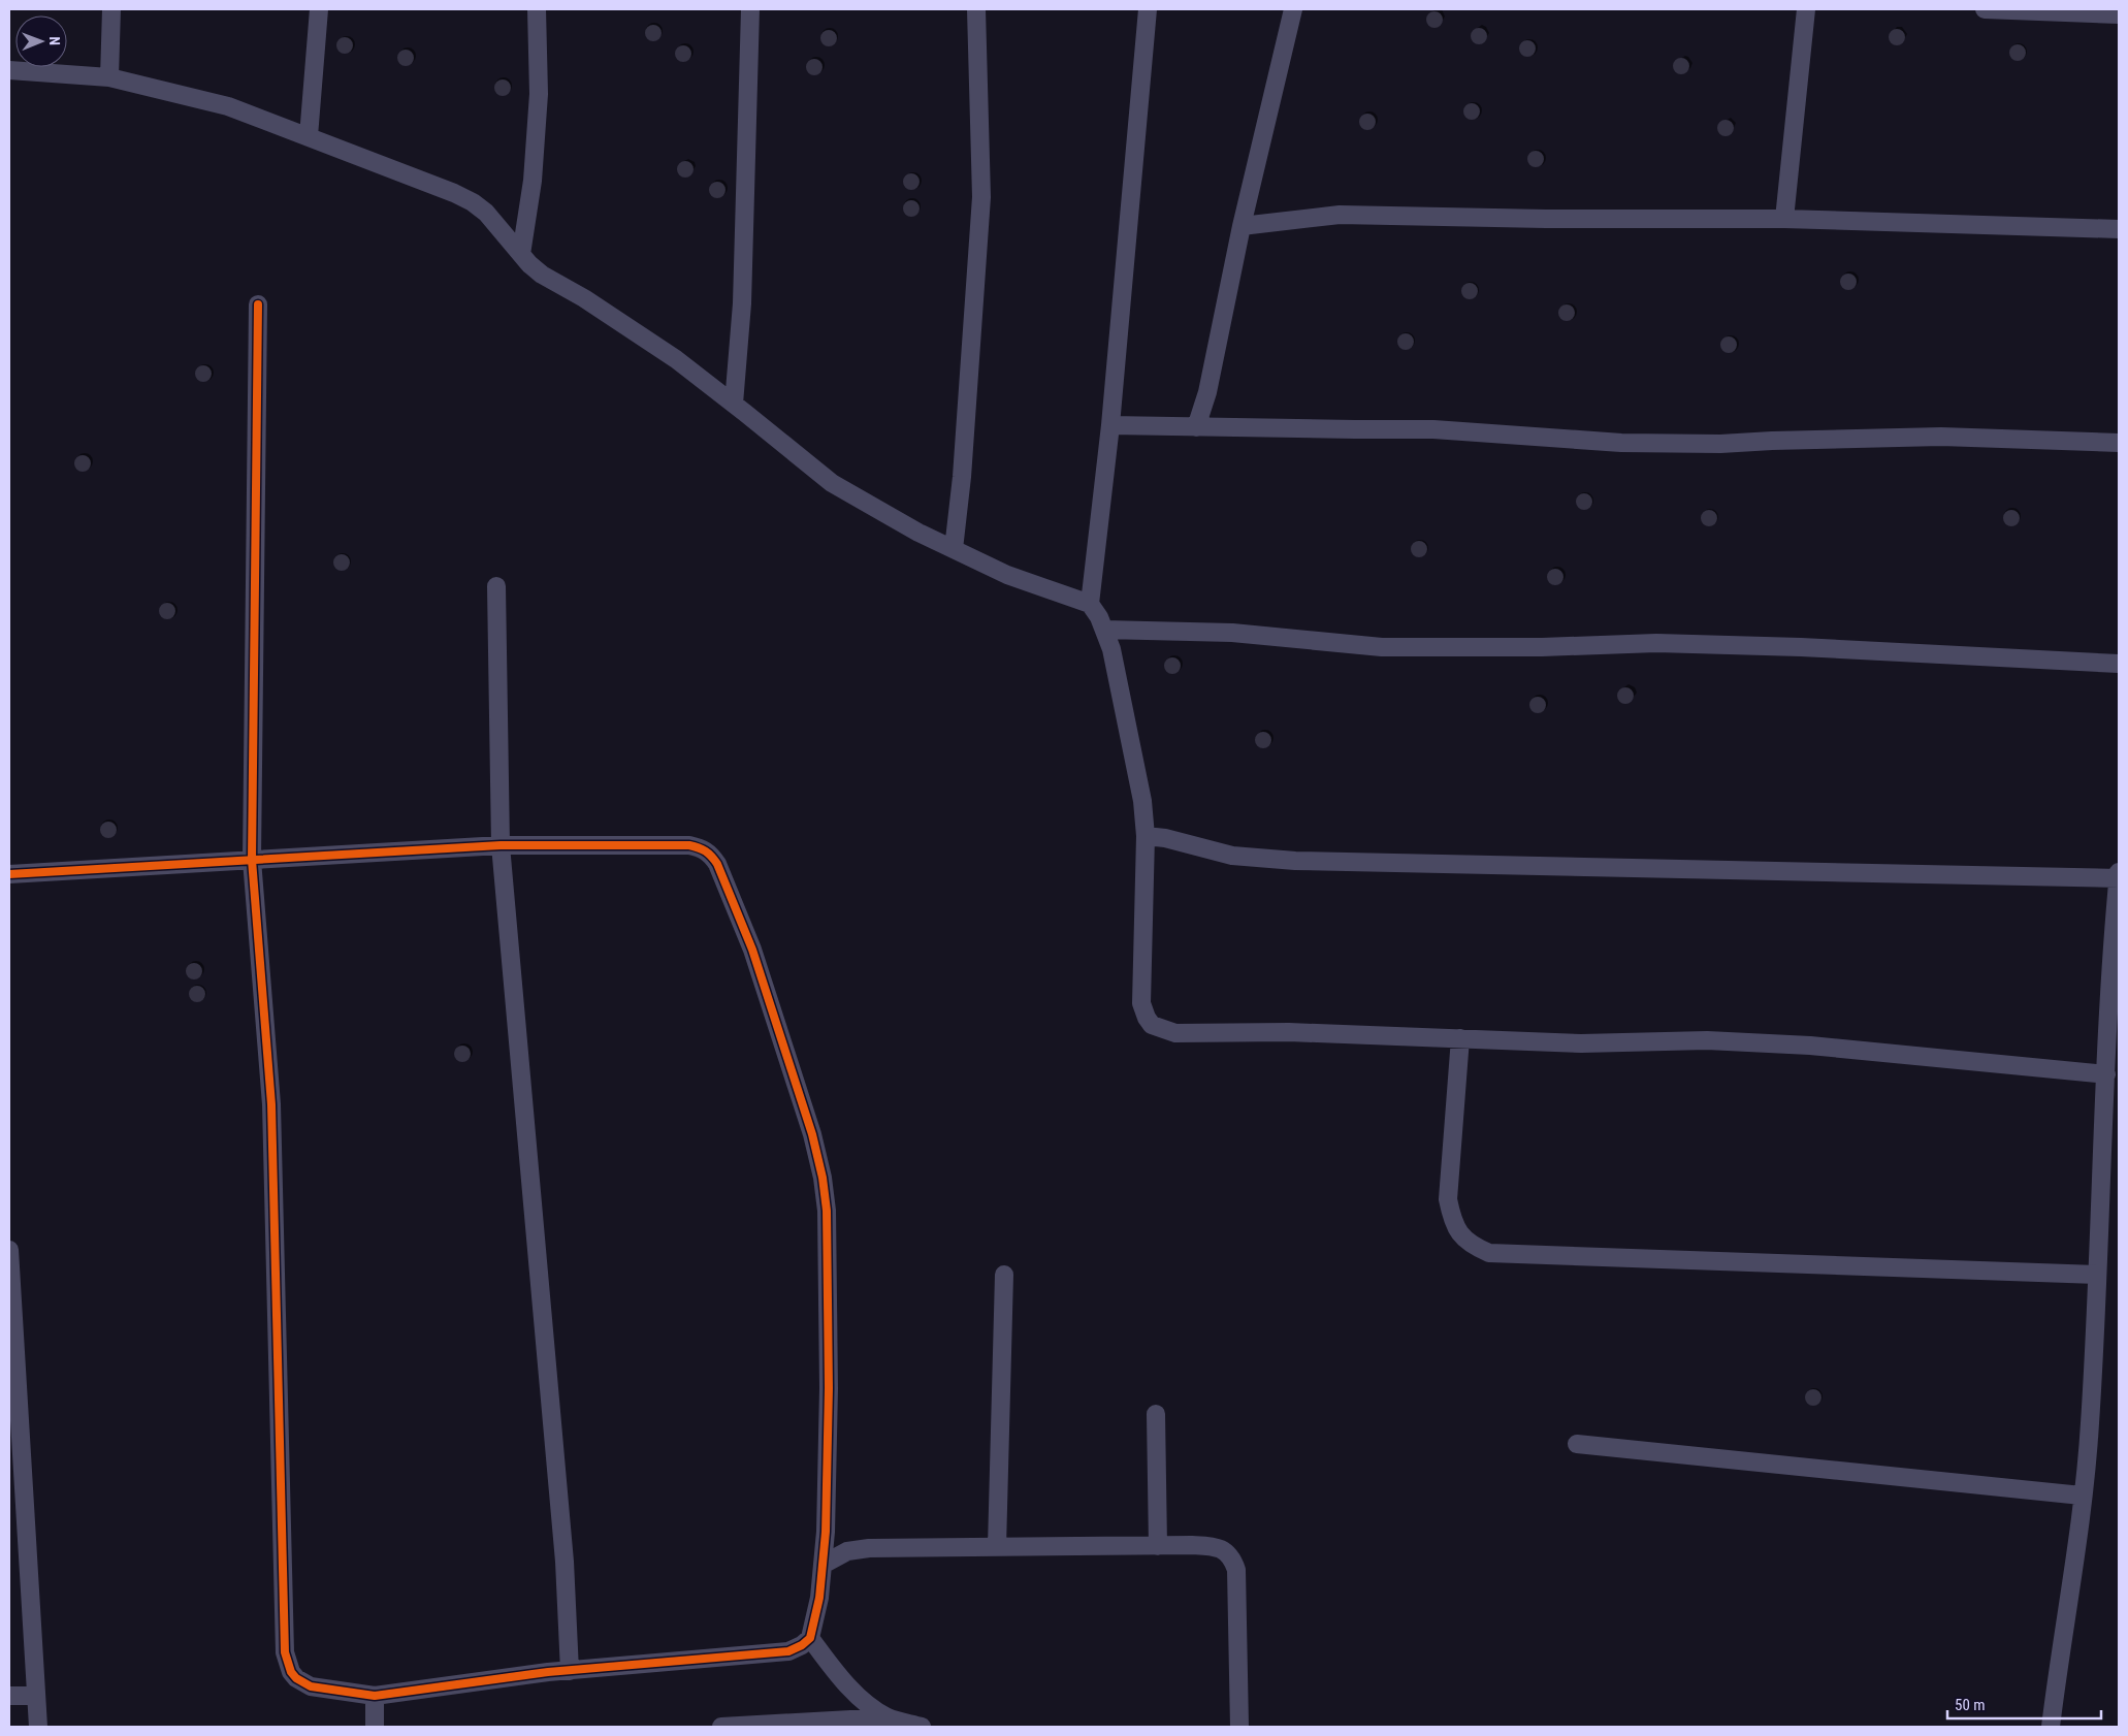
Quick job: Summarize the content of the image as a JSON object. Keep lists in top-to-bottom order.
{
  "scale_bar": "50 m",
  "north": "right"
}
